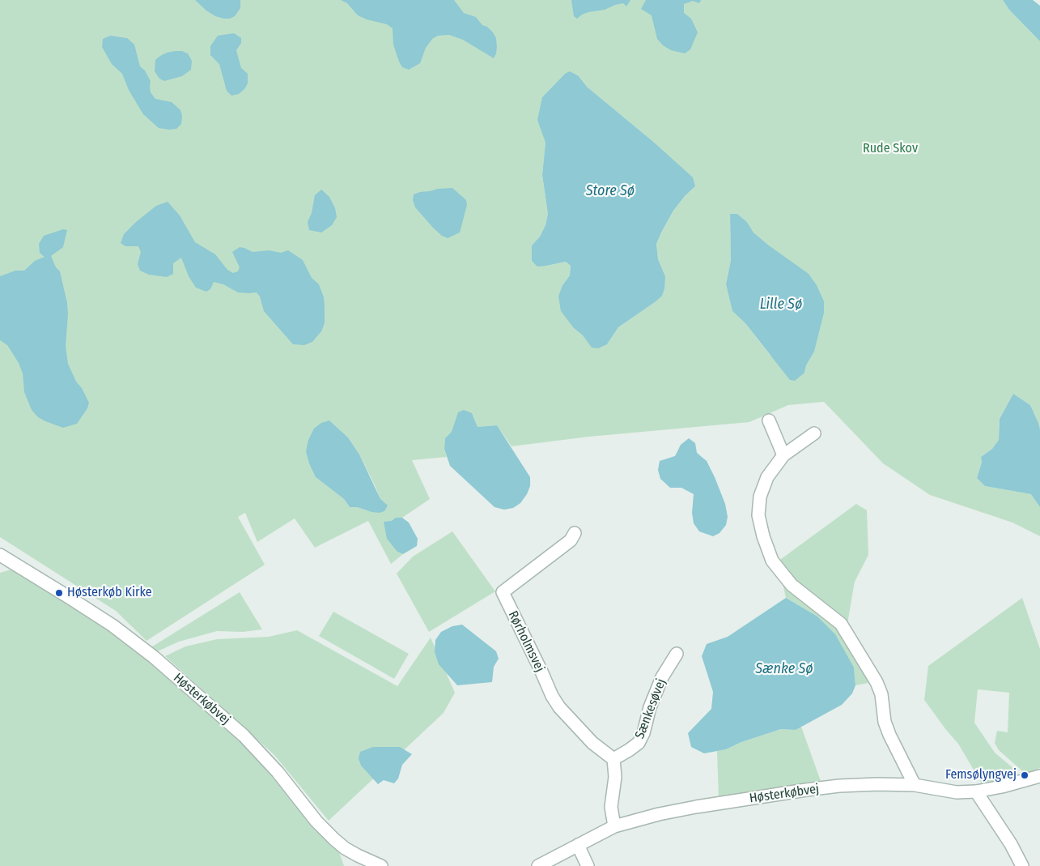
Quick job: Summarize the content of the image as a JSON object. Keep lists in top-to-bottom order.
{
  "streets": {
    "street": ["Rørholmsvej", "Høsterkøbvej", "Sænkesøvej"]
  },
  "crossings": [
    ["Rørholmsvej", "Sænkesøvej"]
  ],
  "water": ["Store Sø", "Lille Sø", "Sænke Sø"],
  "parks": ["Rude Skov"],
  "places": ["Høsterkøb Kirke", "Femsølyngvej"]
}
